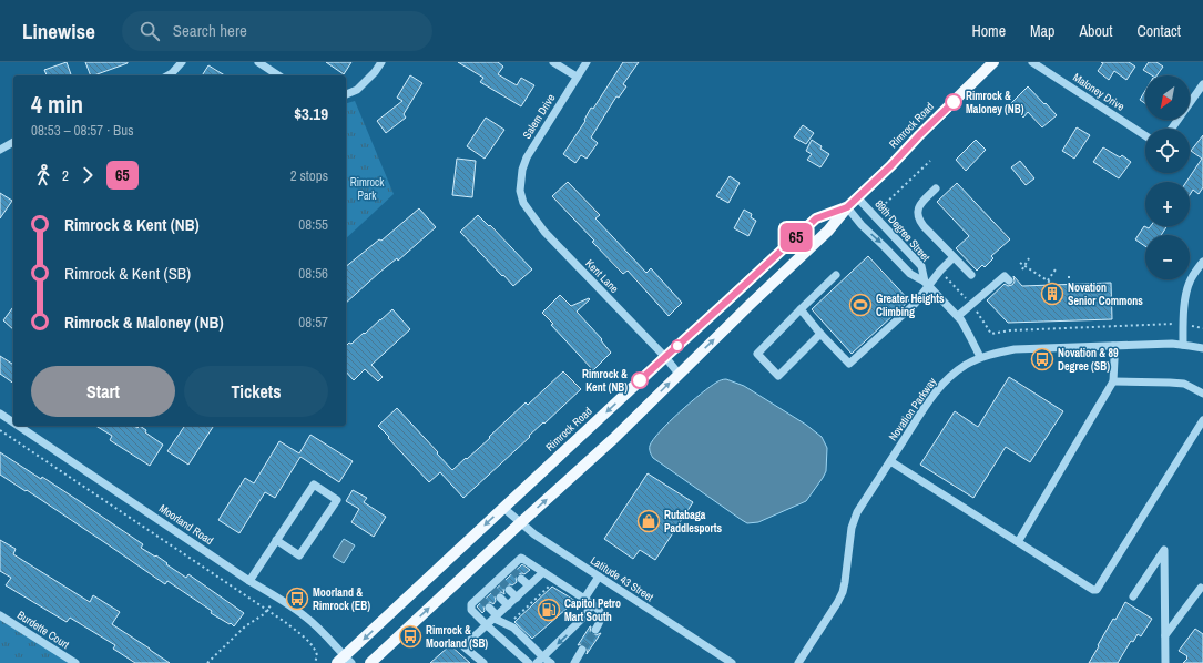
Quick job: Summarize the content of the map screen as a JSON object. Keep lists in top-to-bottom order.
{
  "streets": {
    "main road": ["Rimrock Road"],
    "street": [
      "Maloney Drive",
      "Salem Drive",
      "89th Degree Street",
      "Kent Lane",
      "Novation Parkway",
      "Moorland Road",
      "Latitude 43 Street",
      "Burdette Court"
    ]
  },
  "crossings": [
    ["Salem Drive", "Kent Lane"],
    ["Rimrock Road", "89th Degree Street"],
    ["Rimrock Road", "Kent Lane"],
    ["Rimrock Road", "Moorland Road"],
    ["Rimrock Road", "Latitude 43 Street"],
    ["89th Degree Street", "Novation Parkway"]
  ],
  "parks": ["Rimrock Park"],
  "places": {
    "other": ["Rimrock & Maloney (NB)", "Rimrock & Kent (NB)"],
    "building": ["Novation Senior Commons"],
    "sports": ["Greater Heights Climbing"],
    "bus stop": ["Novation & 89 Degree (SB)", "Moorland & Rimrock (EB)", "Rimrock & Moorland (SB)"],
    "shop": ["Rutabaga Paddlesports"],
    "fuel station": ["Capitol Petro Mart South"]
  },
  "lines": ["bus line 65"],
  "north": "bottom left",
  "page": {
    "header": "Linewise",
    "search": "Search here",
    "nav": [
      "Home",
      "Map",
      "About",
      "Contact"
    ],
    "on_map": "65",
    "map_buttons": ["+", "−"],
    "heading": ["4 min", "08:53 – 08:57 · Bus", "$3.19"],
    "legs": ["2", "65", "2 stops"],
    "list": [
      {
        "name": "Rimrock & Kent (NB)",
        "value": "08:55"
      },
      {
        "name": "Rimrock & Kent (SB)",
        "value": "08:56"
      },
      {
        "name": "Rimrock & Maloney (NB)",
        "value": "08:57"
      }
    ],
    "buttons": ["Start", "Tickets"]
  }
}
